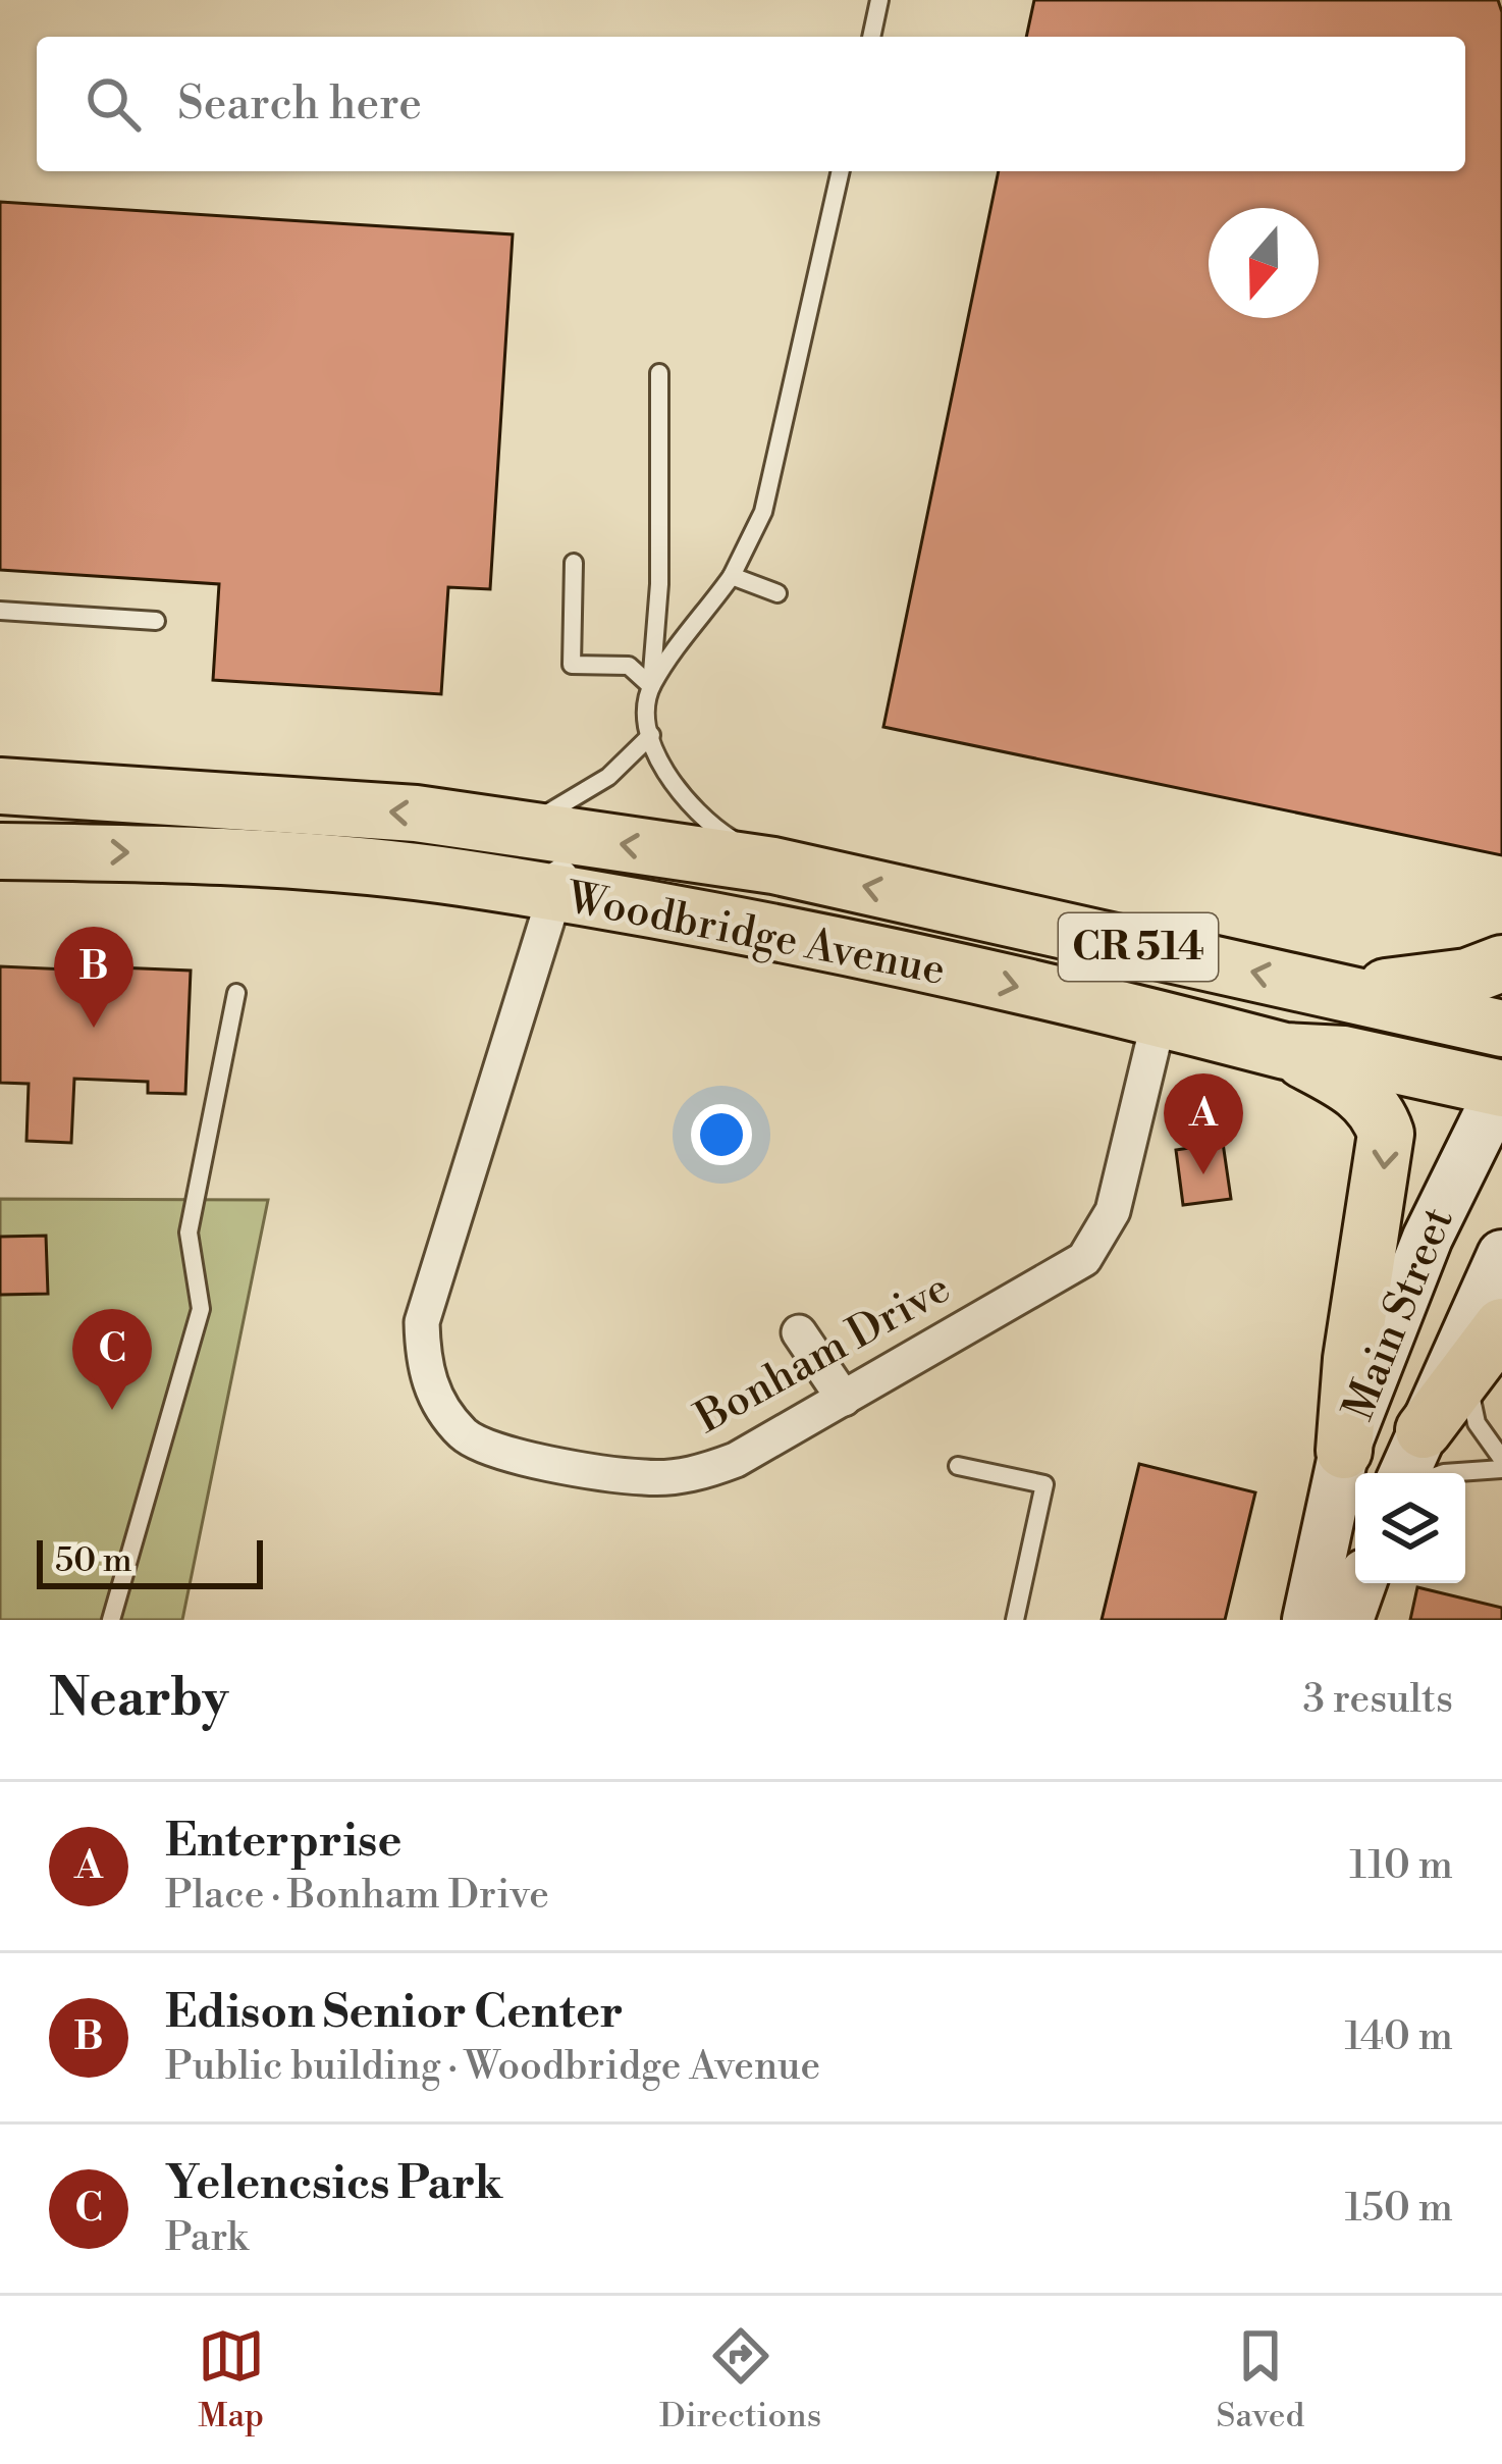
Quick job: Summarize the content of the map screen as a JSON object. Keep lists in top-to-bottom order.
{
  "streets": {
    "main road": ["Woodbridge Avenue", "CR 514", "Main Street"],
    "street": ["Bonham Drive"]
  },
  "crossings": [
    ["Woodbridge Avenue", "Main Street"],
    ["Woodbridge Avenue", "Bonham Drive"]
  ],
  "scale_bar": "50 m",
  "north": "bottom",
  "page": {
    "search": "Search here",
    "pins": ["B", "A", "C"],
    "scale": "50 m",
    "heading": ["Nearby", "3 results"],
    "list": [
      {
        "mark": "A",
        "name": "Enterprise",
        "note": "Place · Bonham Drive",
        "value": "110 m"
      },
      {
        "mark": "B",
        "name": "Edison Senior Center",
        "note": "Public building · Woodbridge Avenue",
        "value": "140 m"
      },
      {
        "mark": "C",
        "name": "Yelencsics Park",
        "note": "Park",
        "value": "150 m"
      }
    ],
    "nav": ["Map", "Directions", "Saved"]
  }
}
